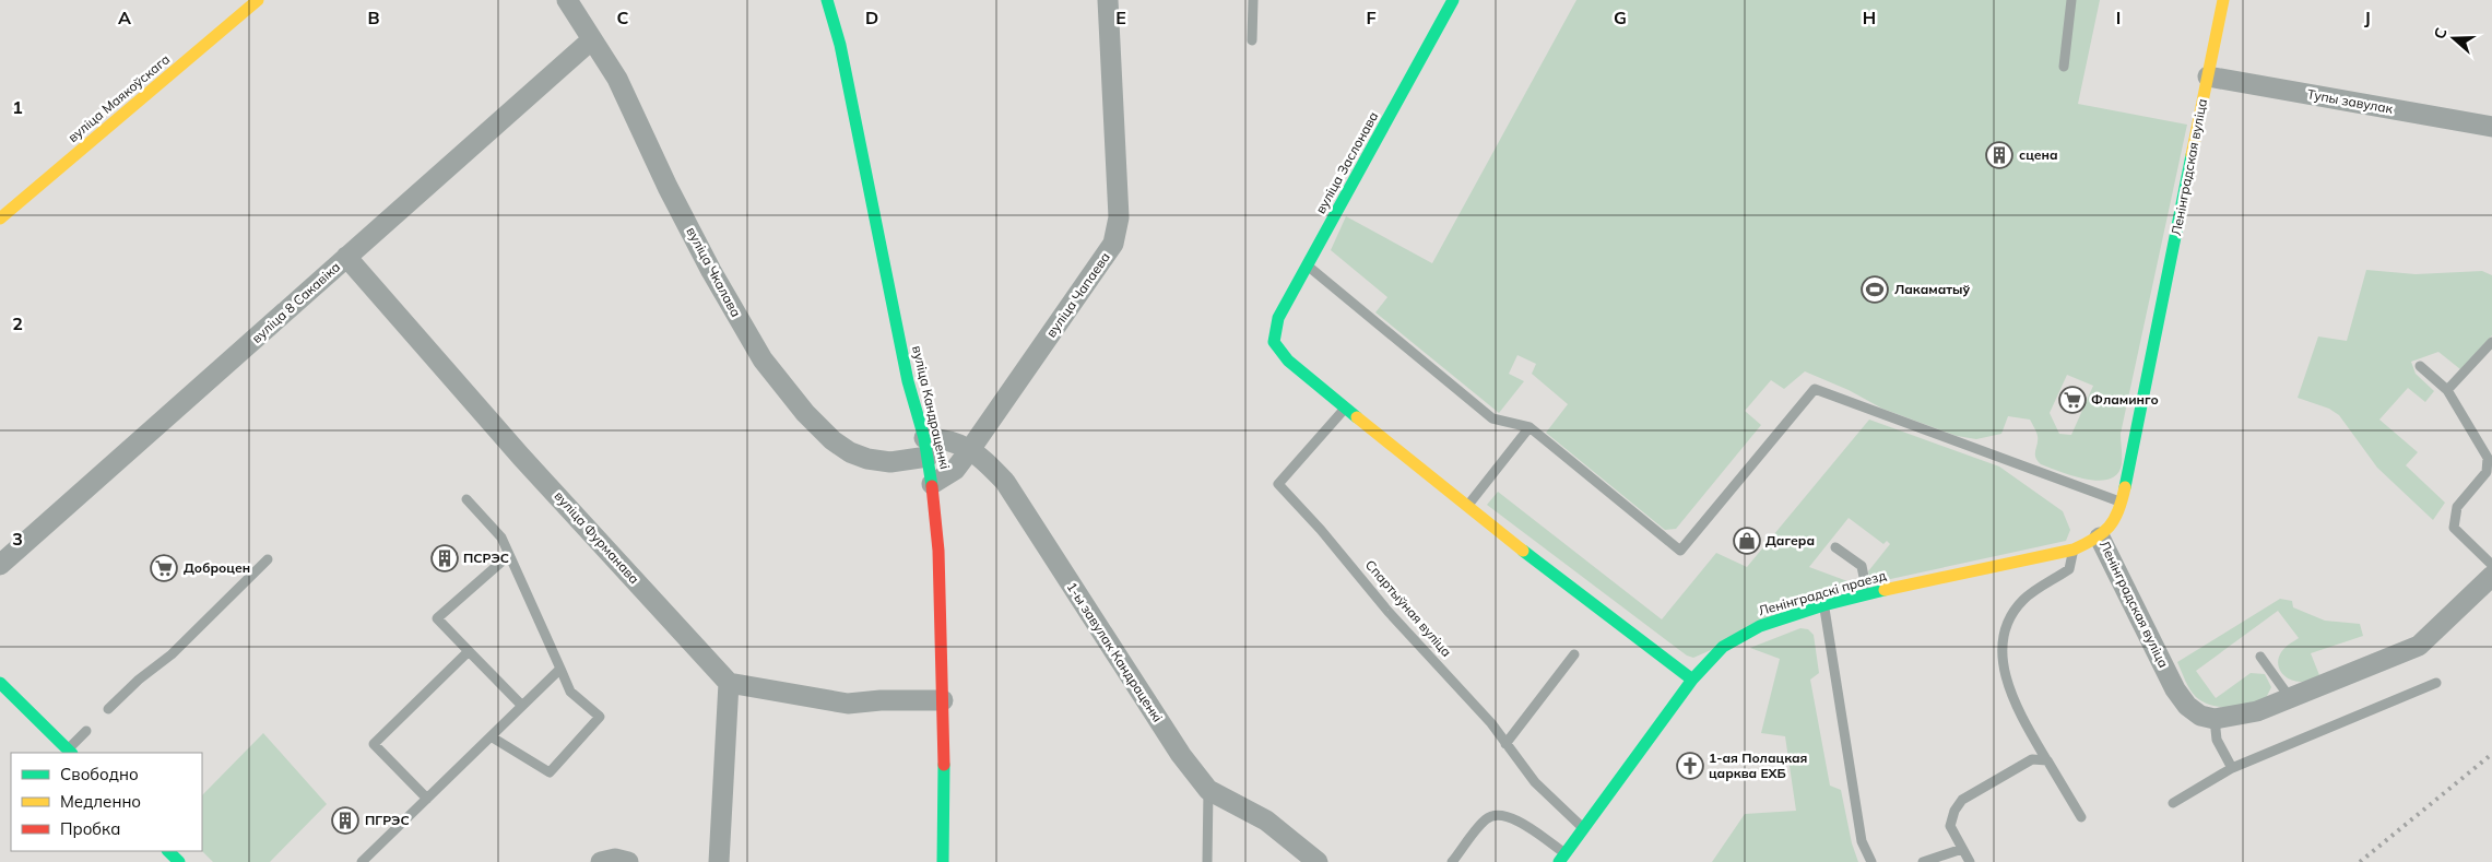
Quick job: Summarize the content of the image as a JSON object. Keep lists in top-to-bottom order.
{
  "streets": {
    "street": [
      "вуліца Маякоўскага",
      "Тупы завулак",
      "вуліца Заслонава",
      "Ленінградская вуліца",
      "вуліца Чкалава",
      "вуліца Чапаева",
      "вуліца 8 Сакавіка",
      "вуліца Кандраценкі",
      "вуліца Фурманава",
      "Ленінградскі праезд",
      "1-ы завулак Кандраценкі"
    ],
    "lane": ["Спартыўная вуліца"]
  },
  "crossings": [
    ["Тупы завулак", "Ленінградская вуліца"],
    ["вуліца Заслонава", "Спартыўная вуліца"],
    ["Ленінградская вуліца", "Ленінградскі праезд"],
    ["вуліца Чкалава", "вуліца 8 Сакавіка"],
    ["вуліца Чкалава", "вуліца Кандраценкі"],
    ["вуліца Чкалава", "1-ы завулак Кандраценкі"],
    ["вуліца Чапаева", "вуліца Кандраценкі"],
    ["вуліца Чапаева", "1-ы завулак Кандраценкі"],
    ["вуліца 8 Сакавіка", "вуліца Фурманава"],
    ["вуліца Кандраценкі", "1-ы завулак Кандраценкі"],
    ["Ленінградскі праезд", "Спартыўная вуліца"]
  ],
  "places": {
    "building": ["сцена", "ПСРЭС", "ПГРЭС"],
    "sports": ["Лакаматыў"],
    "supermarket": ["Фламинго", "Доброцен"],
    "shop": ["Дагера"],
    "church": ["1-ая Полацкая царква ЕХБ"]
  },
  "legend": ["Свободно", "Медленно", "Пробка"],
  "north": "left",
  "grid": {
    "columns": [
      "A",
      "B",
      "C",
      "D",
      "E",
      "F",
      "G",
      "H",
      "I",
      "J"
    ],
    "rows": ["1", "2", "3"]
  }
}
